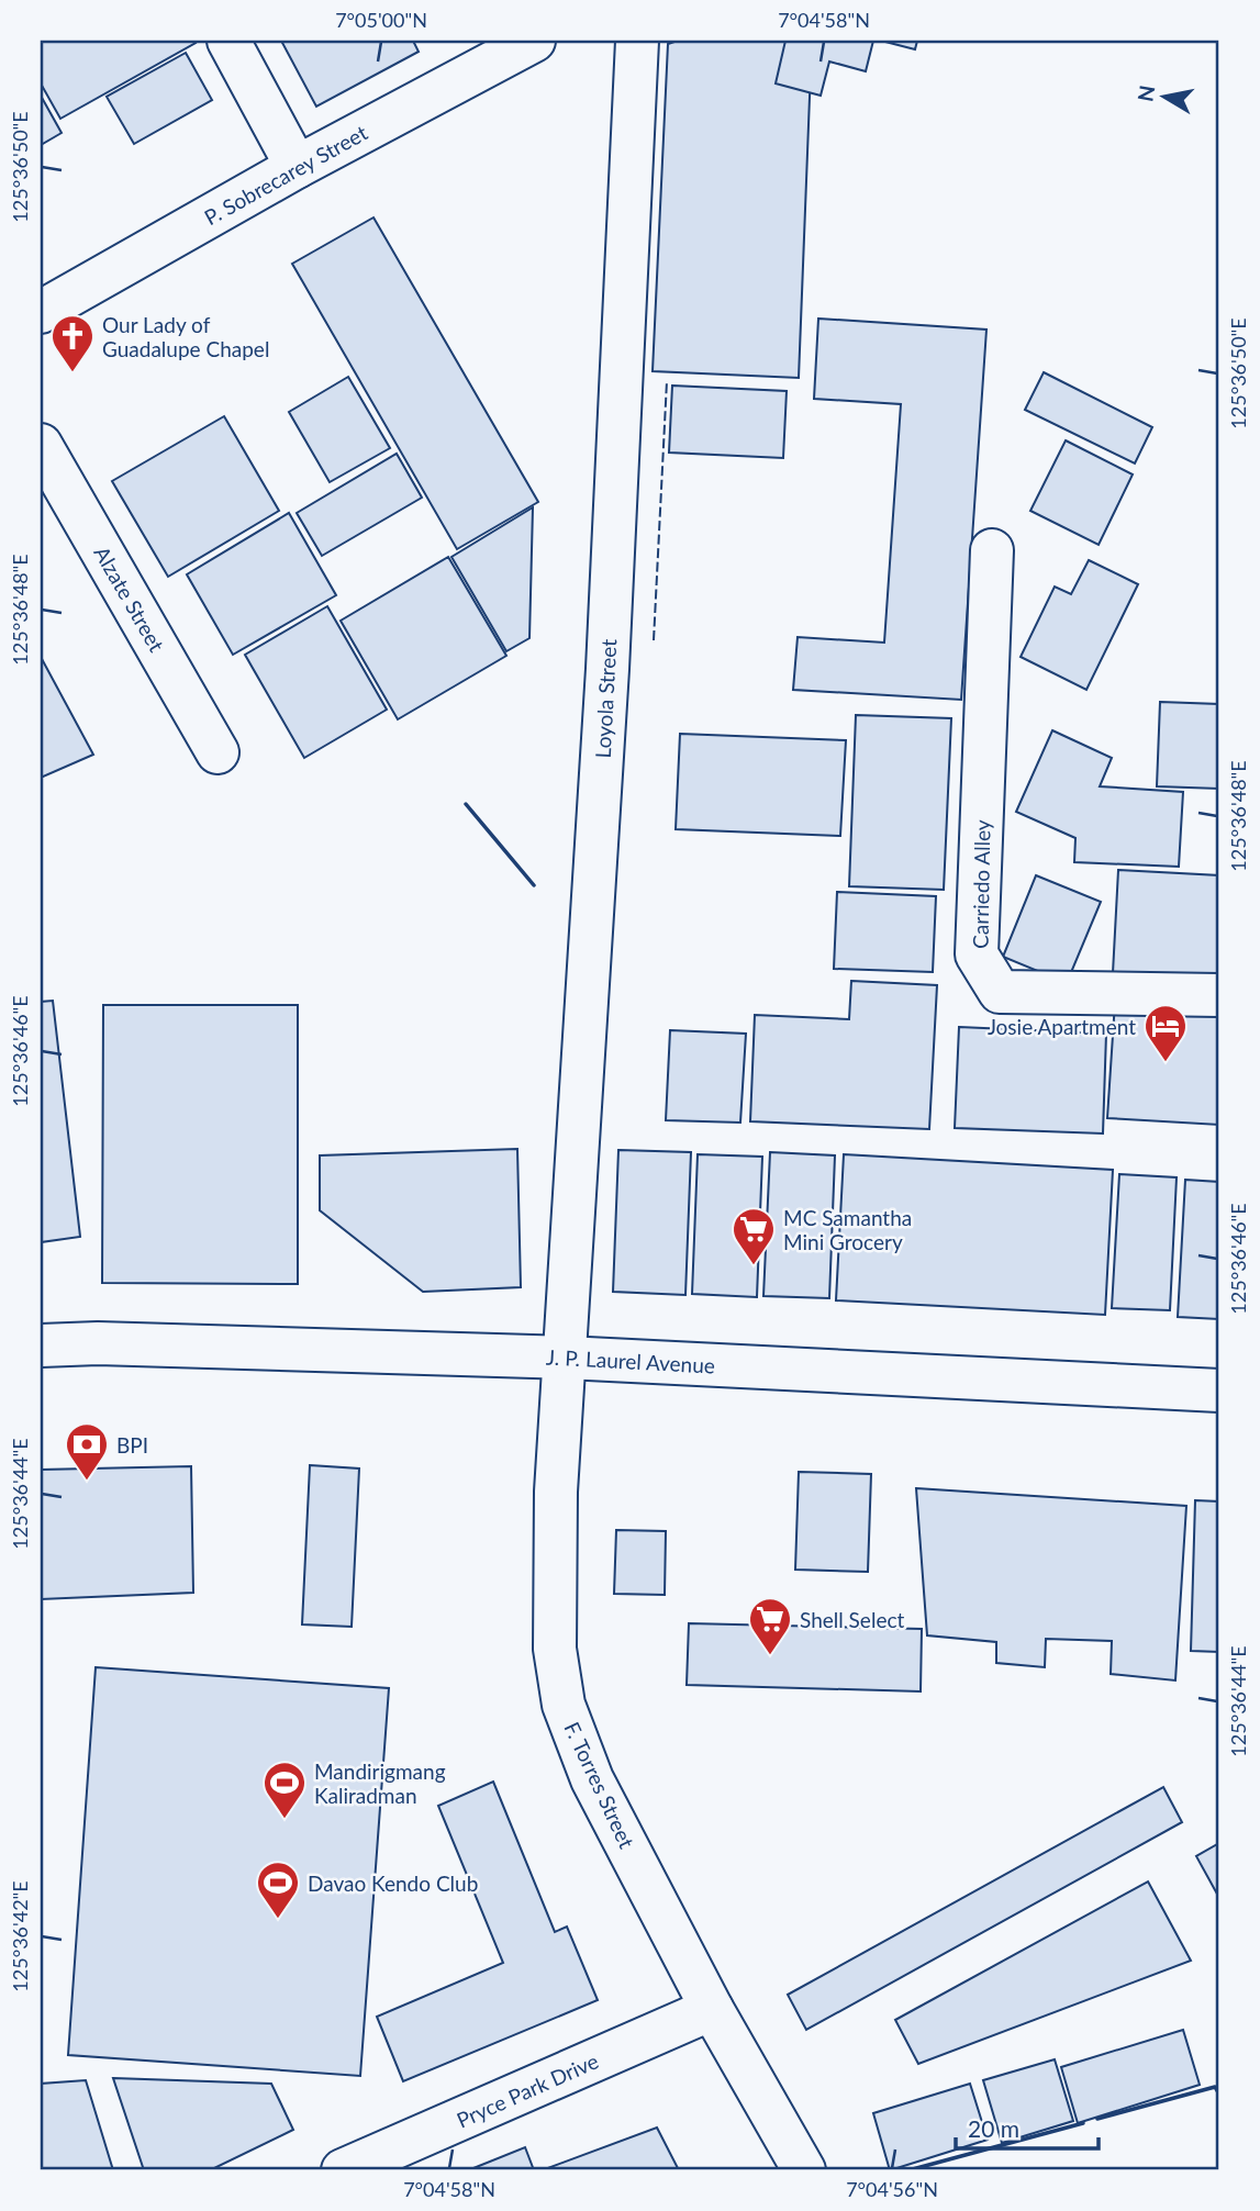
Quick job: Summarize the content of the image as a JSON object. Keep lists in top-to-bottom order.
{
  "streets": {
    "main road": [
      "P. Sobrecarey Street",
      "Alzate Street",
      "Loyola Street",
      "Carriedo Alley",
      "J. P. Laurel Avenue",
      "F. Torres Street",
      "Pryce Park Drive"
    ]
  },
  "crossings": [
    ["Loyola Street", "J. P. Laurel Avenue"],
    ["Loyola Street", "F. Torres Street"],
    ["J. P. Laurel Avenue", "F. Torres Street"],
    ["F. Torres Street", "Pryce Park Drive"]
  ],
  "places": {
    "church": ["Our Lady of Guadalupe Chapel"],
    "hotel": ["Josie Apartment"],
    "supermarket": ["MC Samantha Mini Grocery", "Shell Select"],
    "bank": ["BPI"],
    "sports": ["Mandirigmang Kaliradman", "Davao Kendo Club"]
  },
  "scale_bar": "20 m",
  "north": "left",
  "coordinates": [
    "7°05'00\"N",
    "7°04'58\"N",
    "125°36'50\"E",
    "125°36'48\"E",
    "125°36'46\"E",
    "125°36'44\"E",
    "125°36'42\"E",
    "7°04'56\"N"
  ]
}
